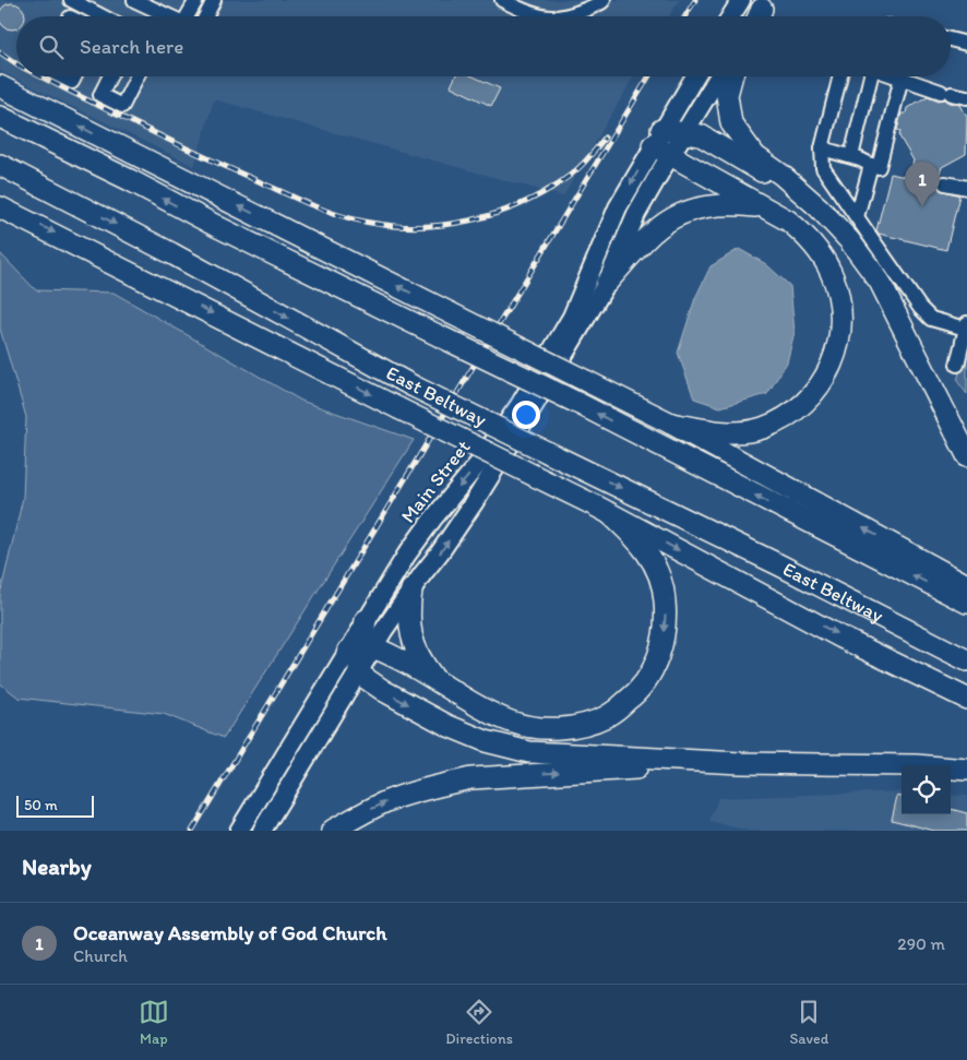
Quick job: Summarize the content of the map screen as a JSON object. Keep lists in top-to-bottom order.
{
  "streets": {
    "highway": ["East Beltway"],
    "main road": ["Main Street"]
  },
  "scale_bar": "50 m",
  "page": {
    "search": "Search here",
    "pins": "1",
    "scale": "50 m",
    "heading": "Nearby",
    "list": [
      {
        "mark": "1",
        "name": "Oceanway Assembly of God Church",
        "note": "Church",
        "value": "290 m"
      }
    ],
    "nav": ["Map", "Directions", "Saved"]
  }
}
